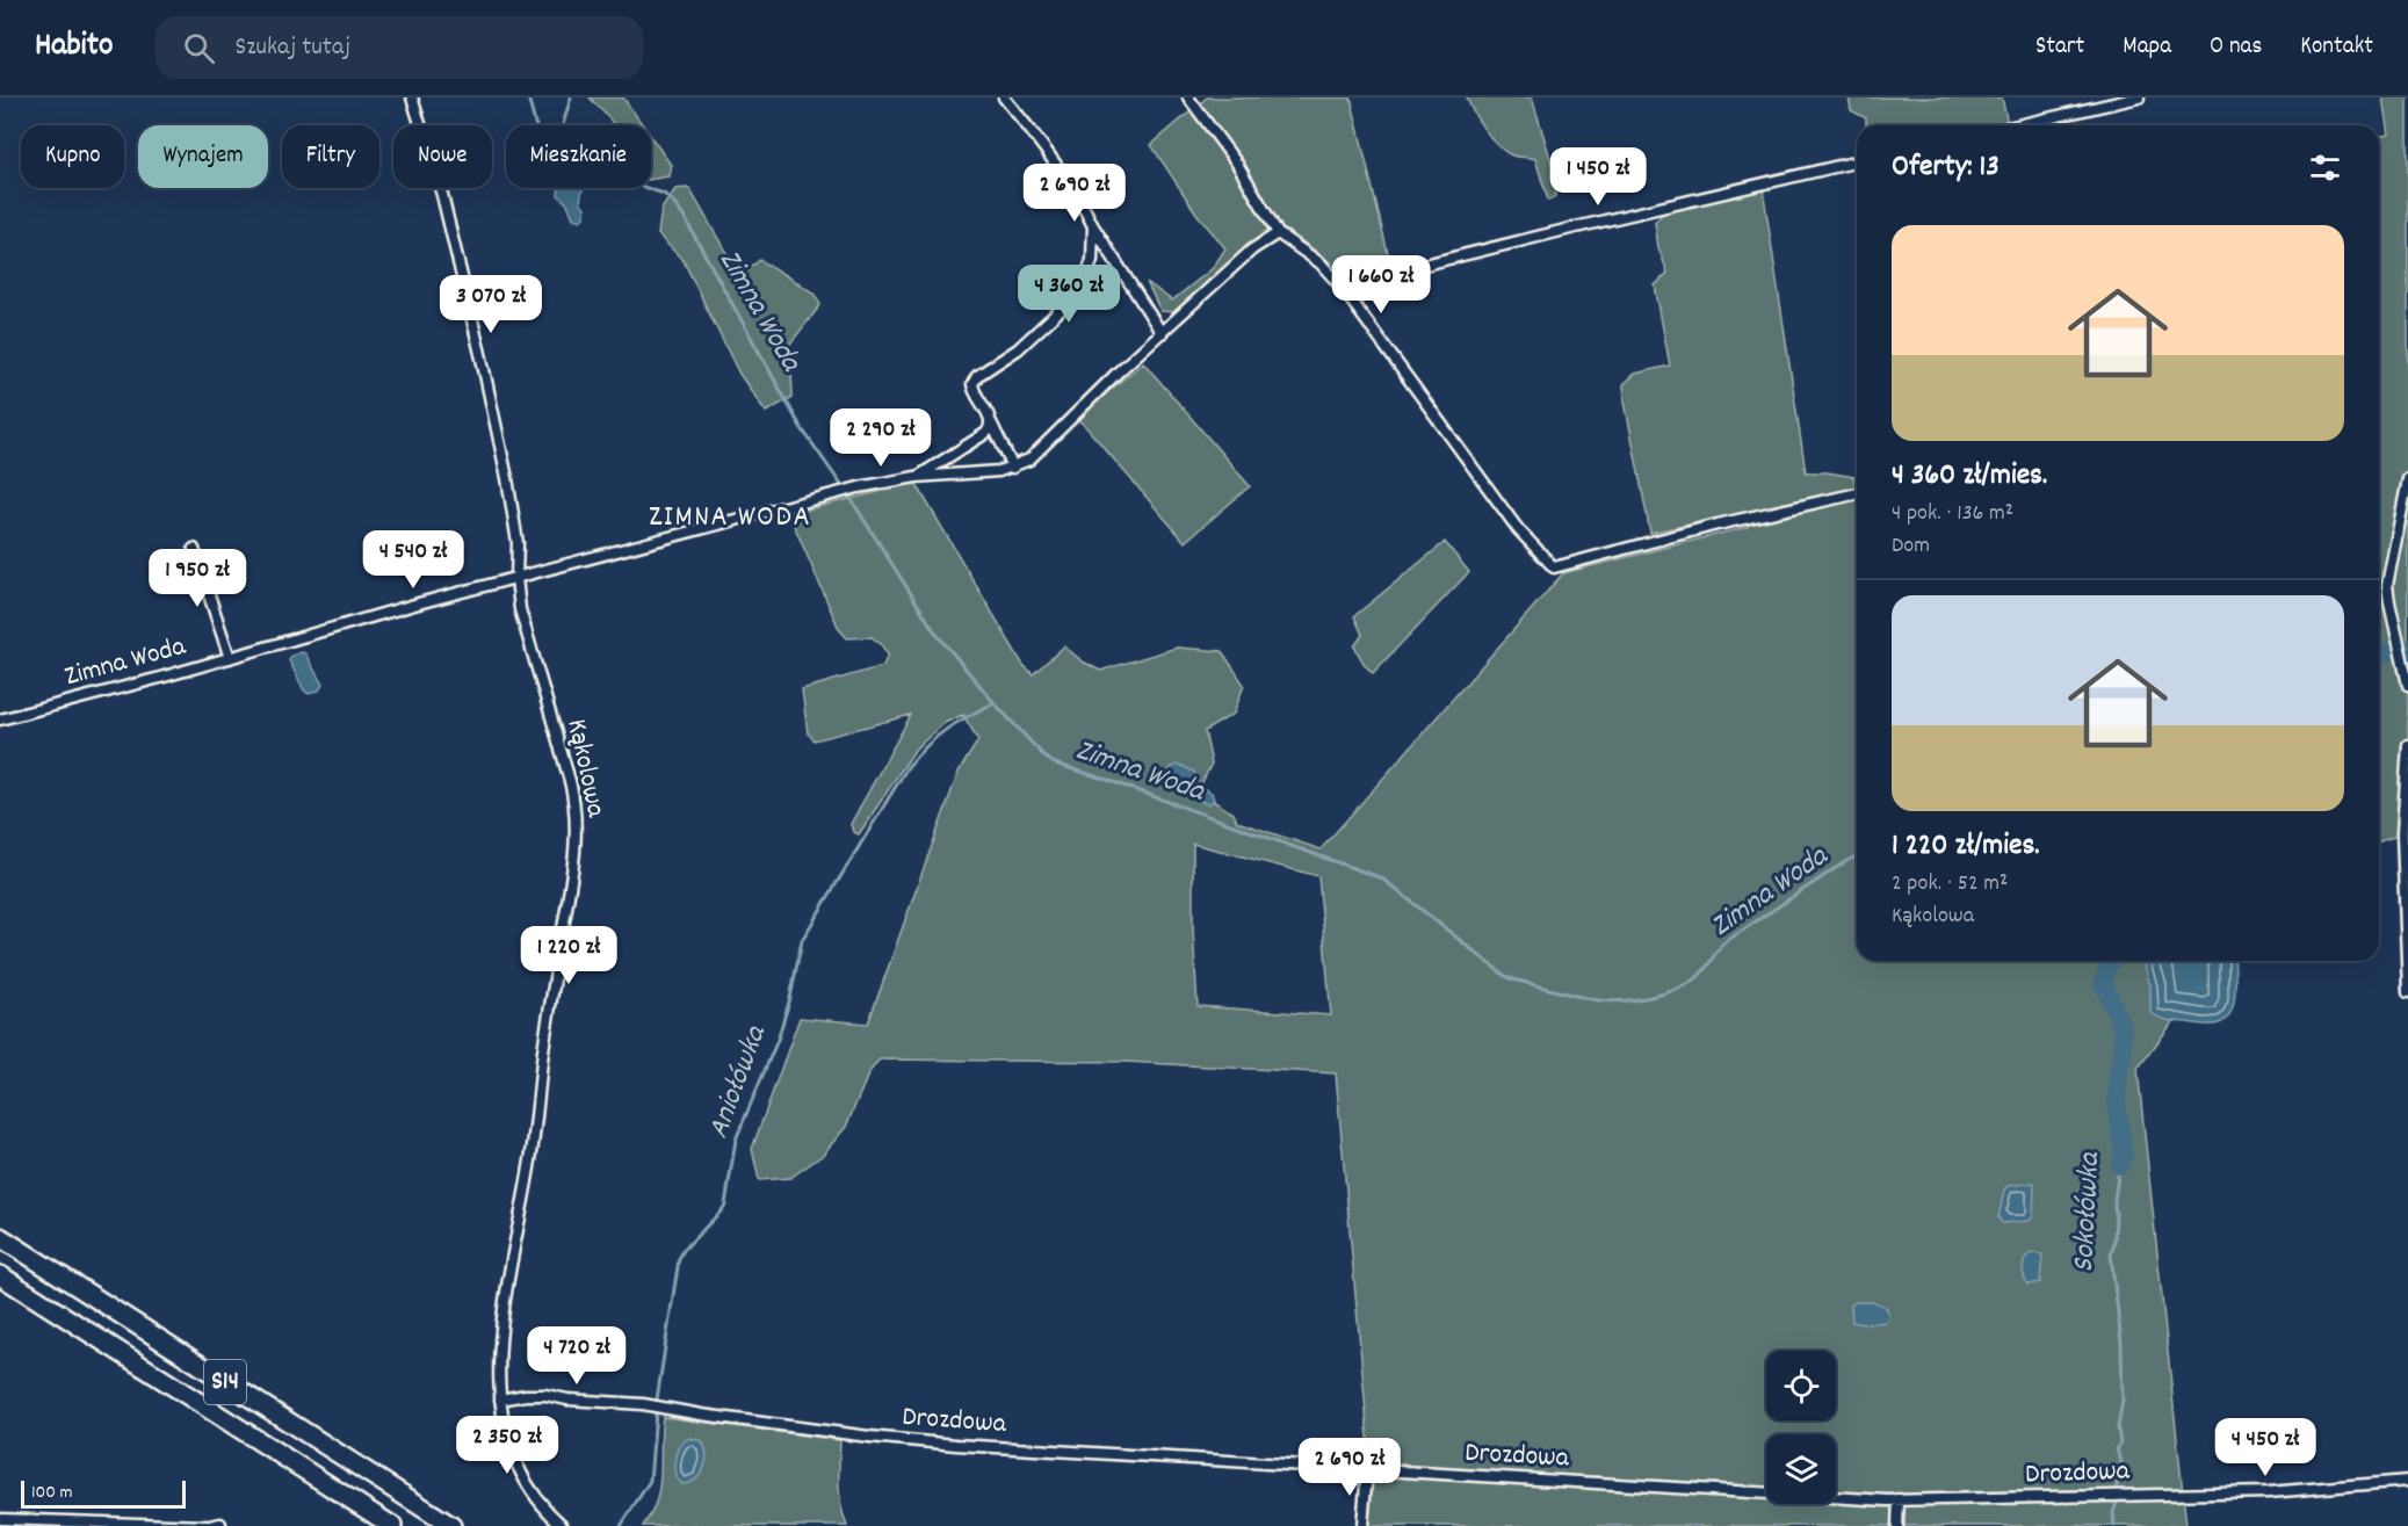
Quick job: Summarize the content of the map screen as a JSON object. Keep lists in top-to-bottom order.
{
  "streets": {
    "highway": ["S14"],
    "street": ["Zimna Woda", "Kąkolowa", "Drozdowa"]
  },
  "crossings": [
    ["Zimna Woda", "Kąkolowa"],
    ["Kąkolowa", "Drozdowa"]
  ],
  "districts": ["ZIMNA WODA"],
  "water": ["Zimna Woda", "Aniołówka", "Sokołówka"],
  "scale_bar": "100 m",
  "page": {
    "header": "Habito",
    "search": "Szukaj tutaj",
    "nav": [
      "Start",
      "Mapa",
      "O nas",
      "Kontakt"
    ],
    "chip": [
      "Kupno",
      "Wynajem",
      "Filtry",
      "Nowe",
      "Mieszkanie"
    ],
    "heading": "Oferty: 13",
    "price": [
      "1 450 zł",
      "2 690 zł",
      "1 660 zł",
      "4 360 zł",
      "3 070 zł",
      "2 290 zł",
      "4 540 zł",
      "1 950 zł",
      "1 220 zł",
      "4 720 zł",
      "2 350 zł",
      "4 450 zł",
      "2 690 zł"
    ],
    "list": [
      {
        "name": "4 360 zł/mies.",
        "note": "4 pok. · 136 m² · Dom"
      },
      {
        "name": "1 220 zł/mies.",
        "note": "2 pok. · 52 m² · Kąkolowa"
      }
    ],
    "scale": "100 m"
  }
}
